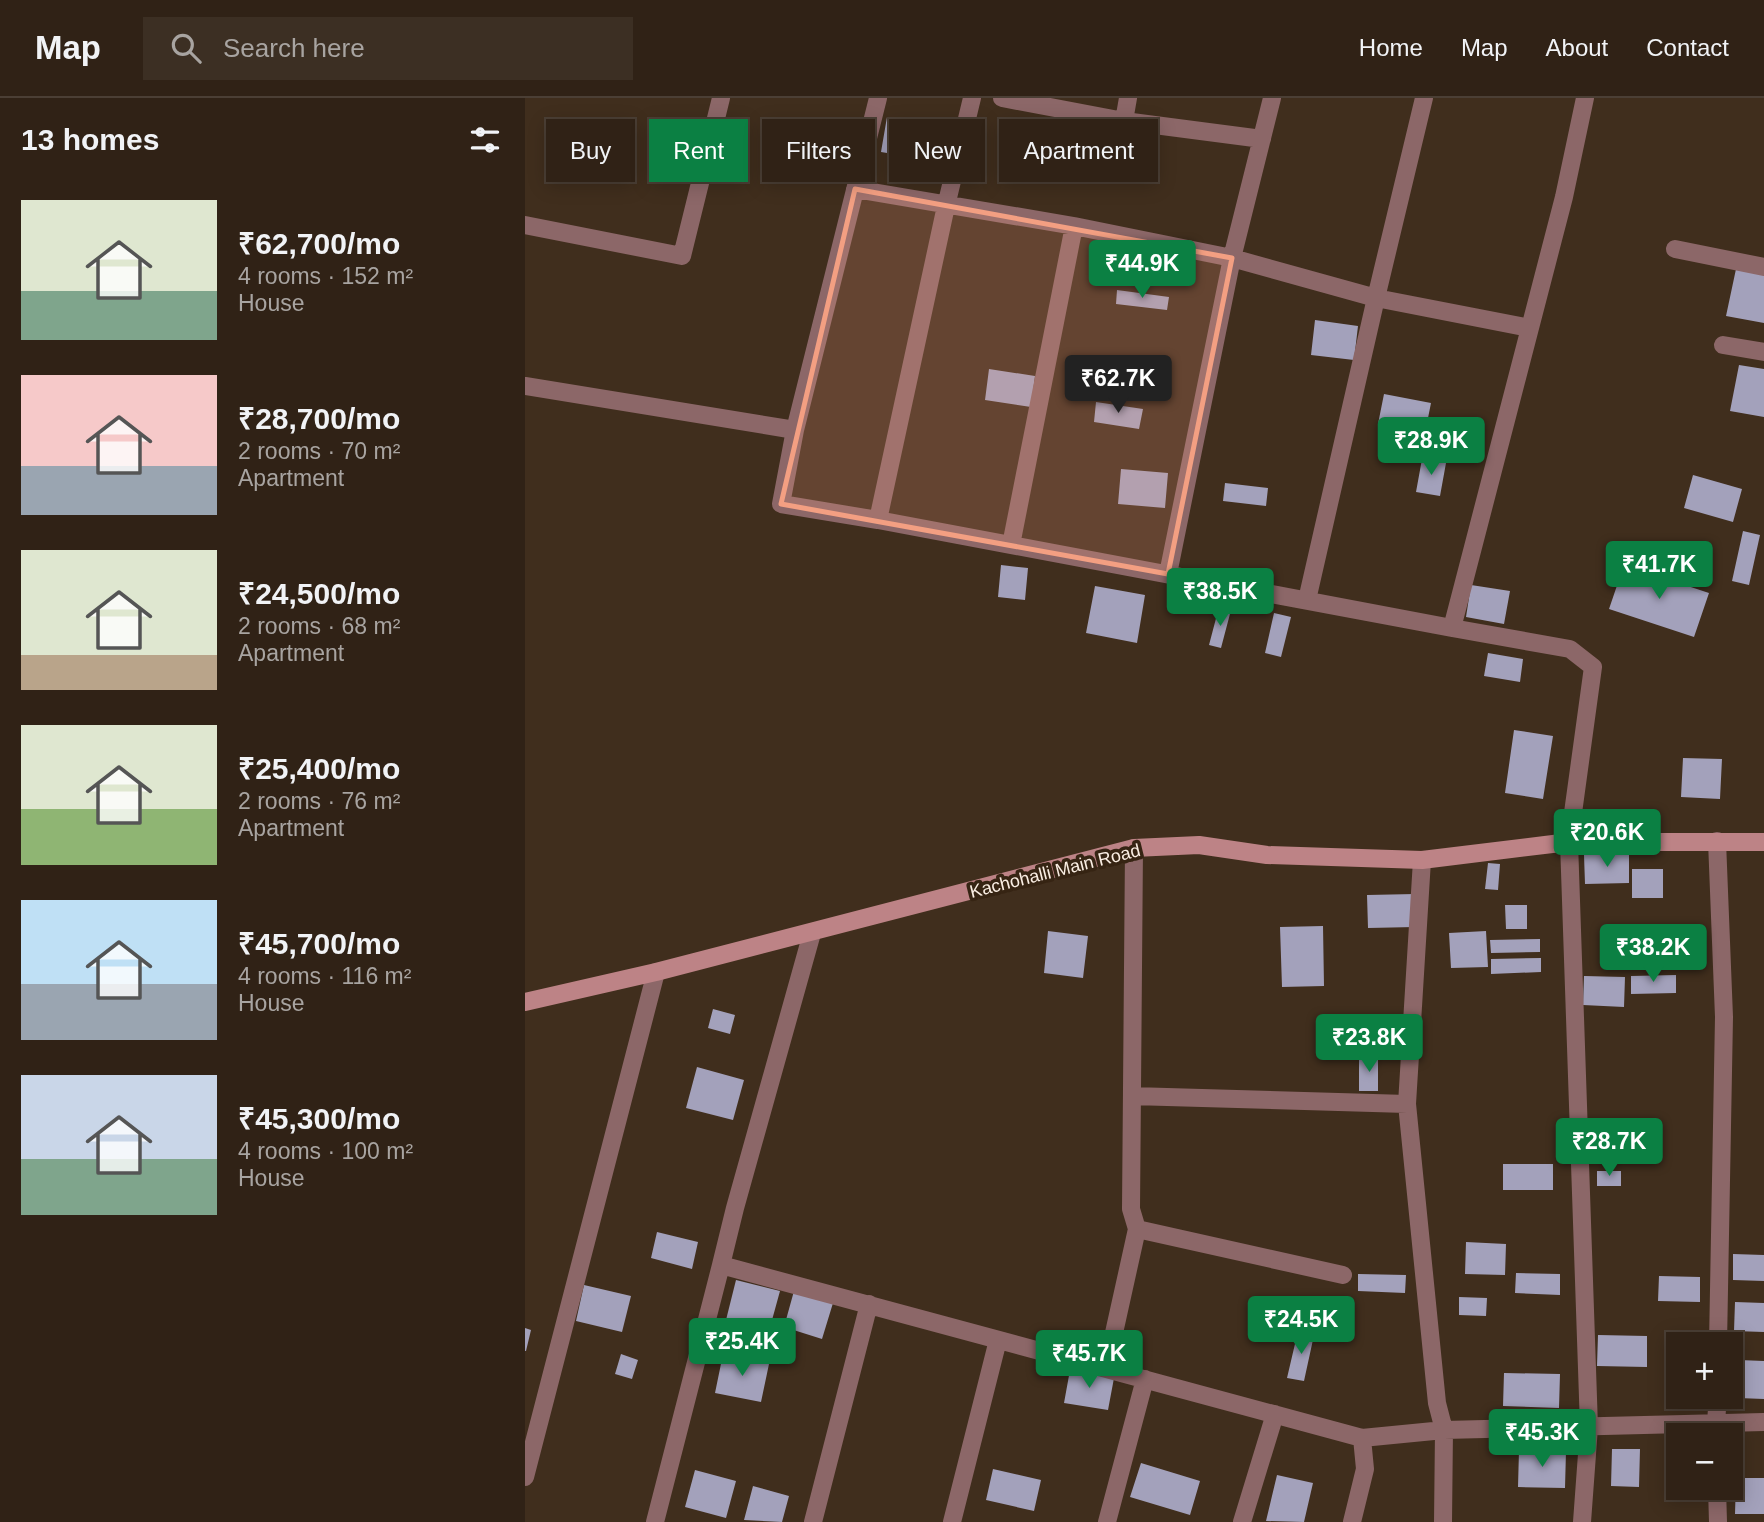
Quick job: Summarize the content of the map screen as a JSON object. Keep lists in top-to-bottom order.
{
  "streets": {
    "street": ["Kachohalli Main Road"]
  },
  "page": {
    "header": "Map",
    "search": "Search here",
    "nav": [
      "Home",
      "Map",
      "About",
      "Contact"
    ],
    "heading": "13 homes",
    "chip": [
      "Buy",
      "Rent",
      "Filters",
      "New",
      "Apartment"
    ],
    "list": [
      {
        "name": "₹62,700/mo",
        "note": "4 rooms · 152 m² · House"
      },
      {
        "name": "₹28,700/mo",
        "note": "2 rooms · 70 m² · Apartment"
      },
      {
        "name": "₹24,500/mo",
        "note": "2 rooms · 68 m² · Apartment"
      },
      {
        "name": "₹25,400/mo",
        "note": "2 rooms · 76 m² · Apartment"
      },
      {
        "name": "₹45,700/mo",
        "note": "4 rooms · 116 m² · House"
      },
      {
        "name": "₹45,300/mo",
        "note": "4 rooms · 100 m² · House"
      }
    ],
    "price": [
      "₹44.9K",
      "₹62.7K",
      "₹28.9K",
      "₹41.7K",
      "₹38.5K",
      "₹20.6K",
      "₹38.2K",
      "₹23.8K",
      "₹28.7K",
      "₹24.5K",
      "₹25.4K",
      "₹45.7K",
      "₹45.3K"
    ],
    "map_buttons": ["+", "−"]
  }
}
